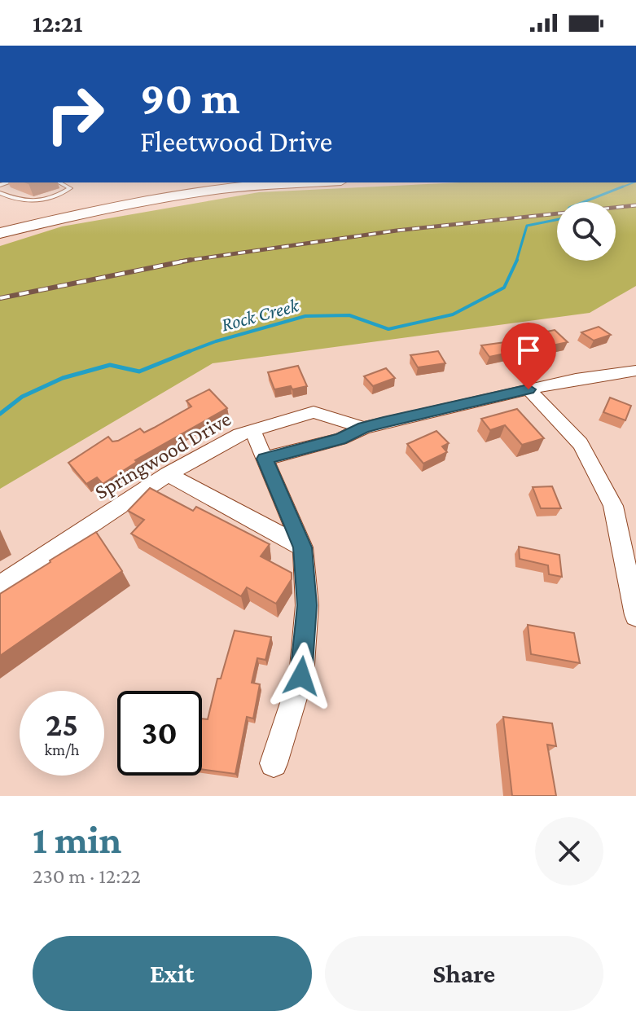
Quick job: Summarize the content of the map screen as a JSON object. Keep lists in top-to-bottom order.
{
  "streets": {
    "street": ["Springwood Drive"]
  },
  "water": ["Rock Creek"],
  "page": {
    "status": "12:21",
    "turn": ["90 m", "Fleetwood Drive"],
    "speed": "25 km/h",
    "limit": "30",
    "heading": ["1 min", "230 m · 12:22"],
    "buttons": ["Exit", "Share"]
  }
}
